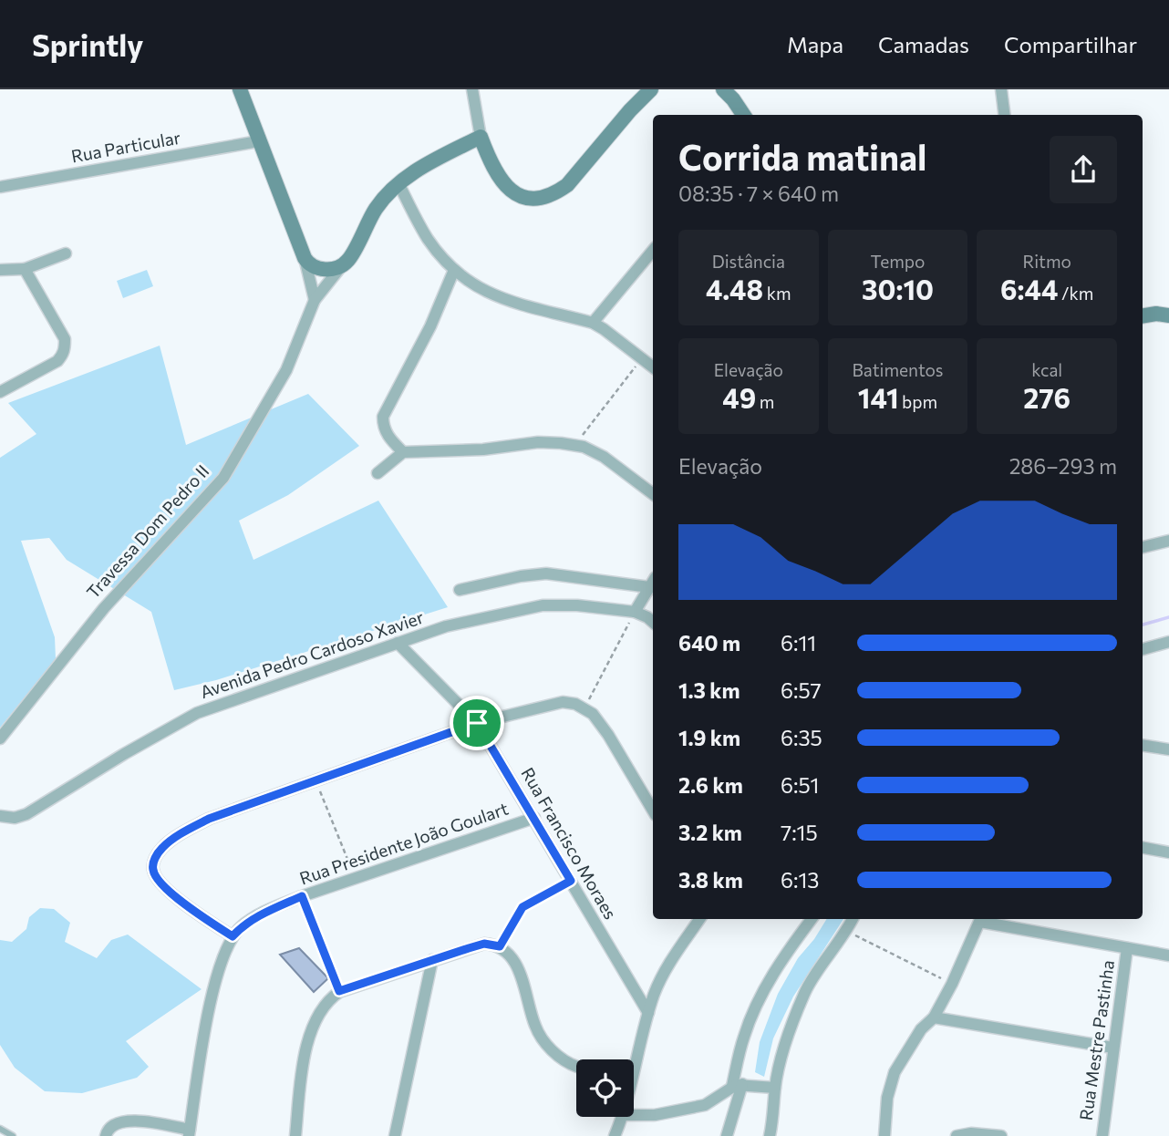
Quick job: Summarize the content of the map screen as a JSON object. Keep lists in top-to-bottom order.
{
  "streets": {
    "street": [
      "Rua Particular",
      "Travessa Dom Pedro II",
      "Avenida Pedro Cardoso Xavier",
      "Rua Presidente João Goulart",
      "Rua Francisco Moraes",
      "Rua Mestre Pastinha"
    ]
  },
  "crossings": [
    ["Avenida Pedro Cardoso Xavier", "Rua Francisco Moraes"],
    ["Rua Presidente João Goulart", "Rua Francisco Moraes"]
  ],
  "page": {
    "header": "Sprintly",
    "nav": ["Mapa", "Camadas", "Compartilhar"],
    "heading": ["Corrida matinal", "08:35 · 7 × 640 m"],
    "stats": [
      ["Distância", "4.48 km"],
      ["Tempo", "30:10"],
      ["Ritmo", "6:44 /km"],
      ["Elevação", "49 m"],
      ["Batimentos", "141 bpm"],
      ["kcal", "276"]
    ],
    "chart": ["Elevação", "286–293 m"],
    "list": [
      {
        "name": "640 m",
        "note": "6:11"
      },
      {
        "name": "1.3 km",
        "note": "6:57"
      },
      {
        "name": "1.9 km",
        "note": "6:35"
      },
      {
        "name": "2.6 km",
        "note": "6:51"
      },
      {
        "name": "3.2 km",
        "note": "7:15"
      },
      {
        "name": "3.8 km",
        "note": "6:13"
      }
    ]
  }
}
